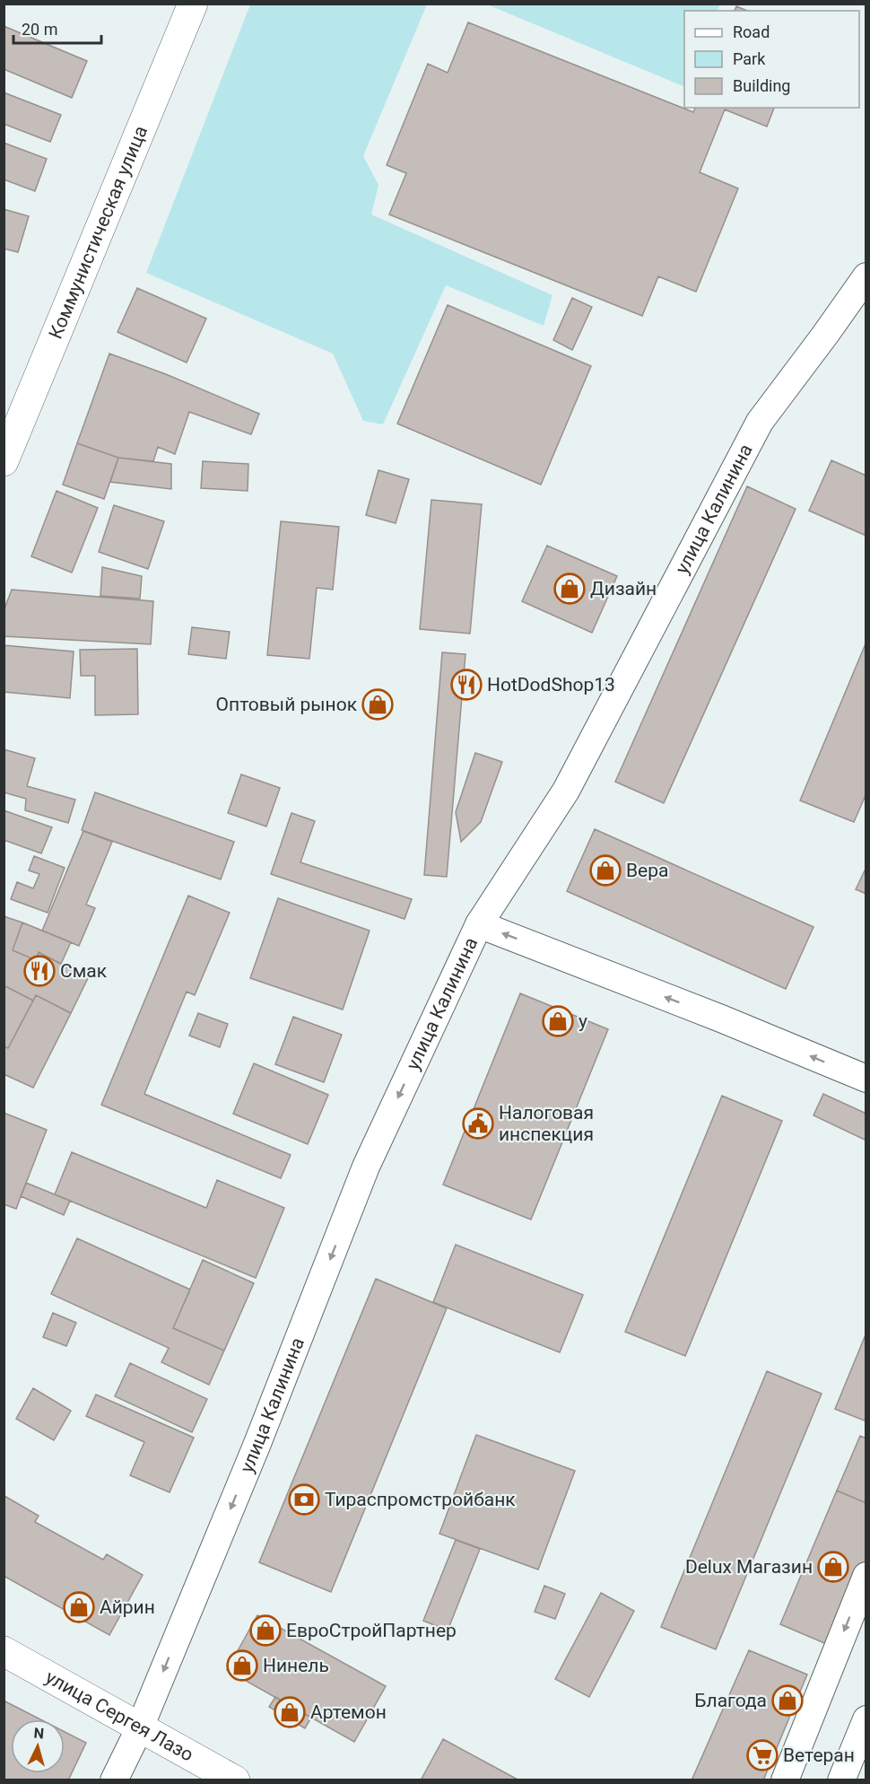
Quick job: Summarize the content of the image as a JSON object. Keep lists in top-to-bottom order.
{
  "streets": {
    "main road": ["Коммунистическая улица", "улица Сергея Лазо"],
    "street": ["улица Калинина"]
  },
  "crossings": [
    ["улица Калинина", "улица Сергея Лазо"]
  ],
  "one_way": ["улица Калинина"],
  "places": {
    "shop": [
      "Дизайн",
      "Оптовый рынок",
      "Вера",
      "y",
      "Delux Магазин",
      "Айрин",
      "ЕвроСтройПартнер",
      "Нинель",
      "Благода",
      "Артемон"
    ],
    "restaurant": ["HotDodShop13", "Смак"],
    "public building": ["Налоговая инспекция"],
    "bank": ["Тираспромстройбанк"],
    "supermarket": ["Ветеран"]
  },
  "legend": ["Road", "Park", "Building"],
  "scale_bar": "20 m",
  "north": "top"
}
